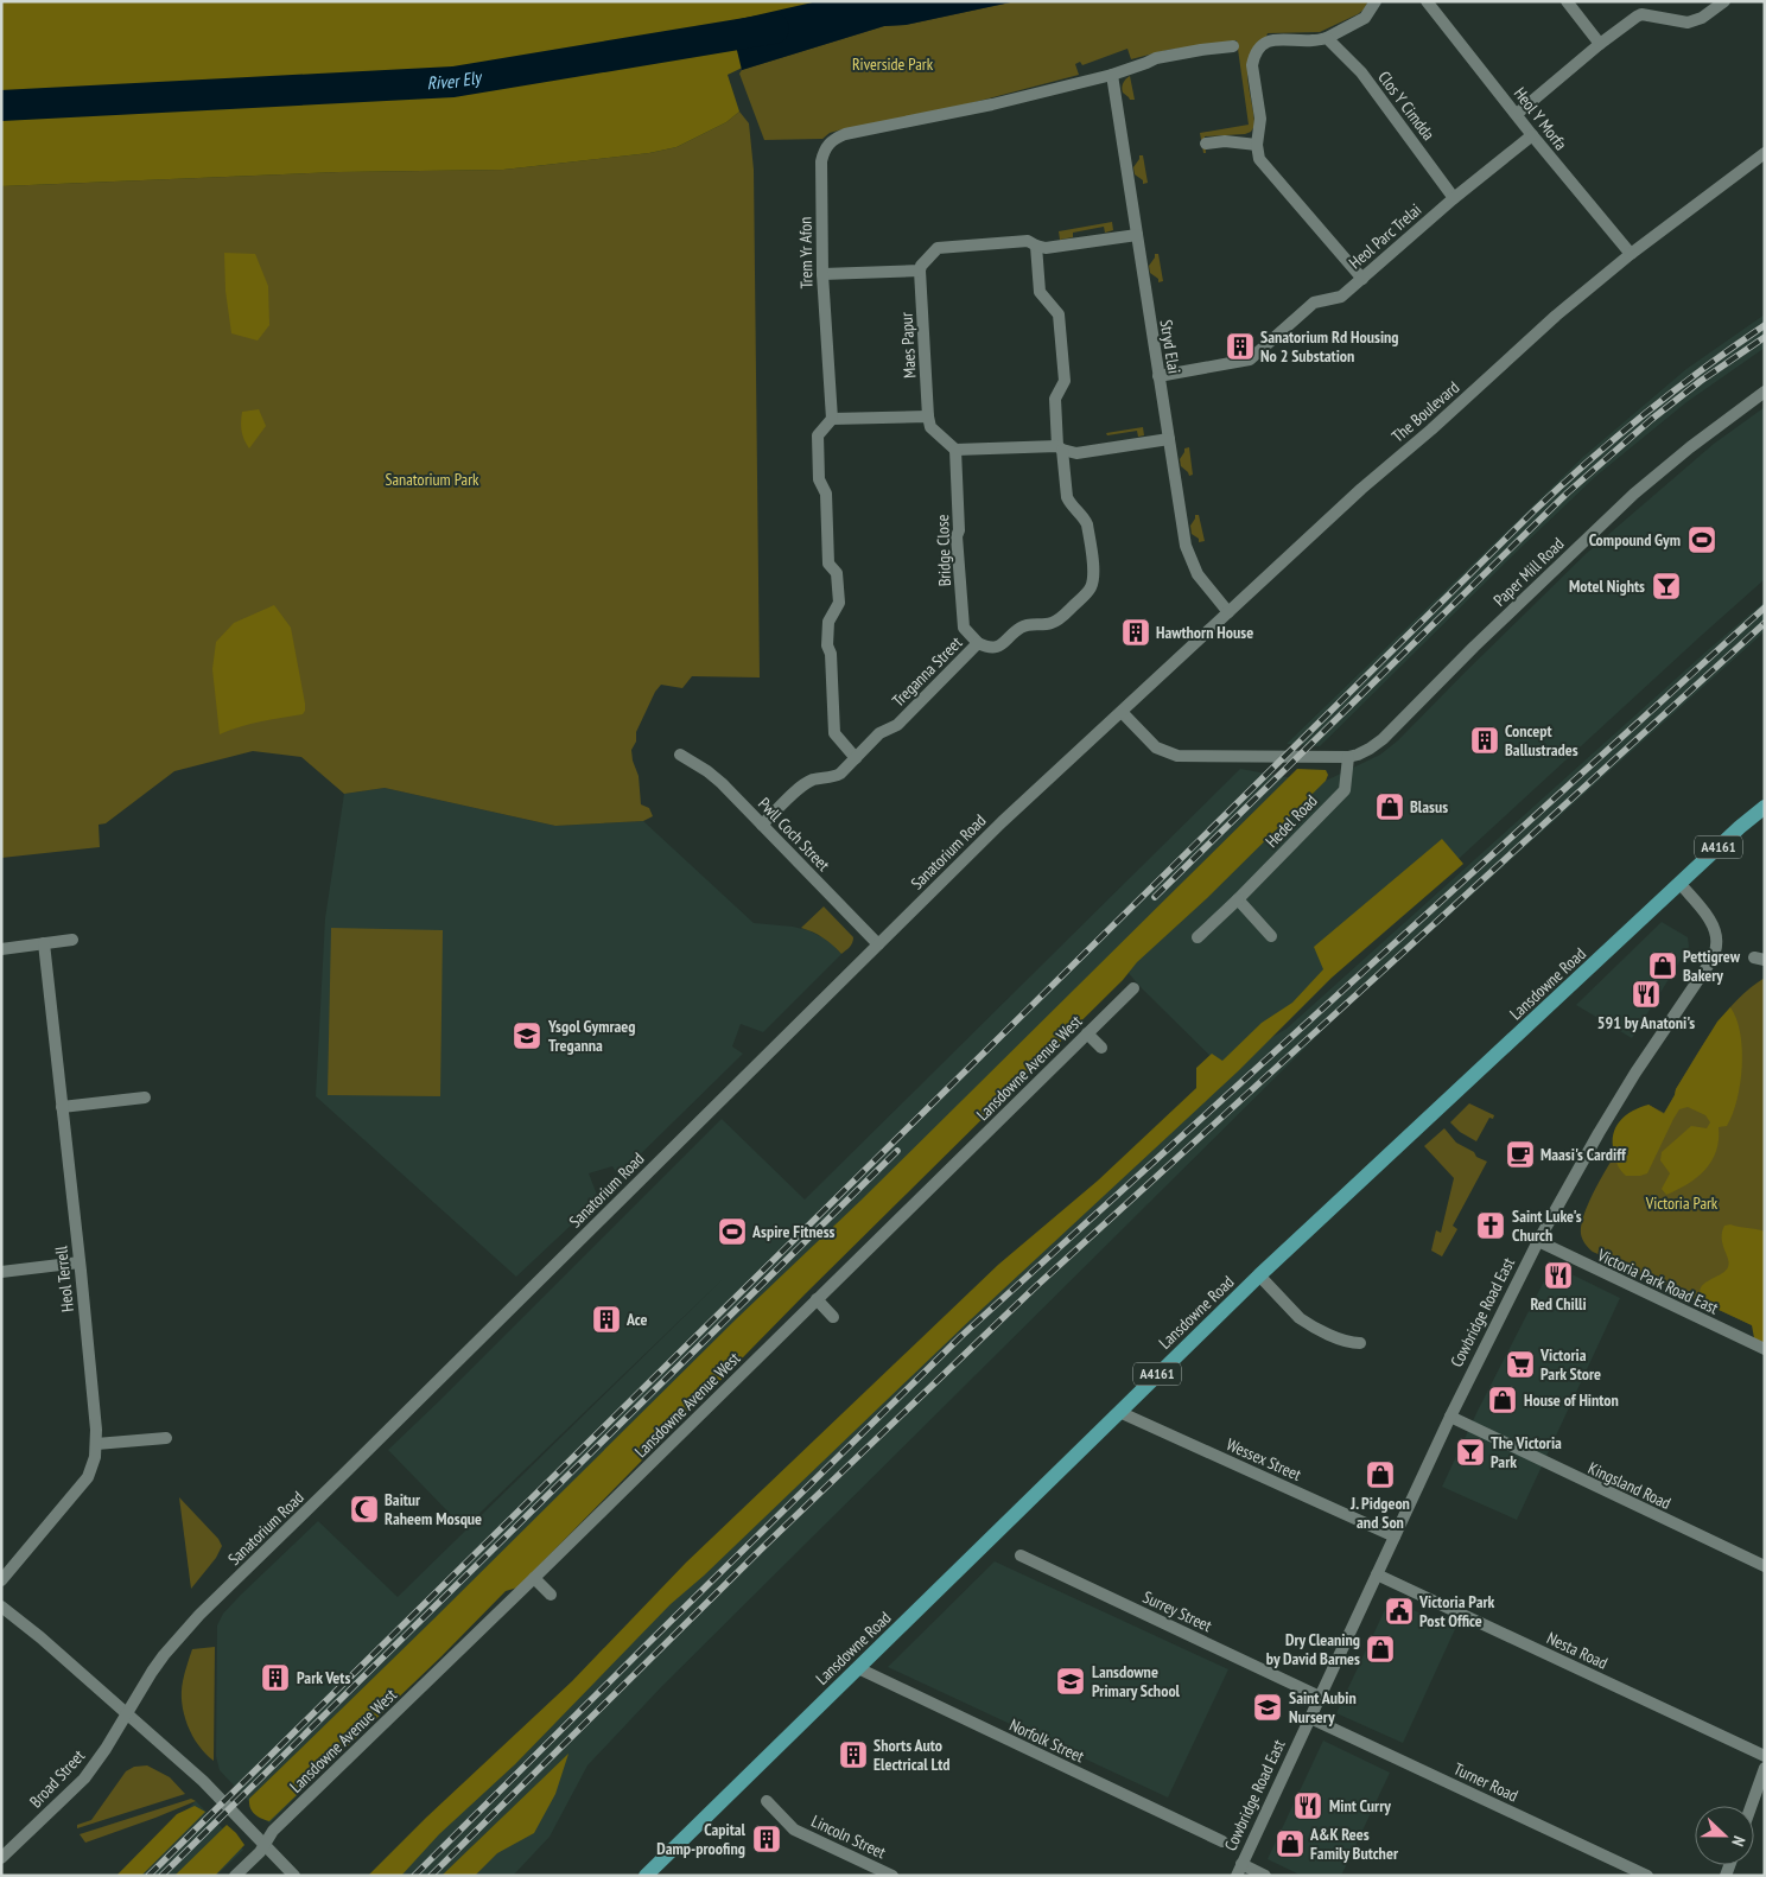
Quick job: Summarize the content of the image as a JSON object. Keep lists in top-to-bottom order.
{
  "streets": {
    "main road": ["A4161", "Lansdowne Road"],
    "street": [
      "Clos Y Cimdda",
      "Heol Y Morfa",
      "Heol Parc Trelai",
      "Trem Yr Afon",
      "Maes Papur",
      "Stryd Elai",
      "The Boulevard",
      "Bridge Close",
      "Paper Mill Road",
      "Treganna Street",
      "Hedel Road",
      "Pwll Coch Street",
      "Sanatorium Road",
      "Lansdowne Avenue West",
      "Heol Terrell",
      "Victoria Park Road East",
      "Cowbridge Road East",
      "Wessex Street",
      "Kingsland Road",
      "Surrey Street",
      "Nesta Road",
      "Norfolk Street",
      "Broad Street",
      "Turner Road",
      "Lincoln Street"
    ]
  },
  "crossings": [
    ["Clos Y Cimdda", "Heol Parc Trelai"],
    ["Heol Y Morfa", "Heol Parc Trelai"],
    ["Heol Y Morfa", "The Boulevard"],
    ["Heol Parc Trelai", "Stryd Elai"],
    ["Trem Yr Afon", "Stryd Elai"],
    ["Stryd Elai", "The Boulevard"],
    ["The Boulevard", "Sanatorium Road"],
    ["Bridge Close", "Treganna Street"],
    ["Paper Mill Road", "Hedel Road"],
    ["Treganna Street", "Pwll Coch Street"],
    ["Pwll Coch Street", "Sanatorium Road"],
    ["A4161", "Lansdowne Road"],
    ["A4161", "Cowbridge Road East"],
    ["Sanatorium Road", "Broad Street"],
    ["Lansdowne Road", "Cowbridge Road East"],
    ["Lansdowne Road", "Wessex Street"],
    ["Lansdowne Road", "Norfolk Street"],
    ["Victoria Park Road East", "Cowbridge Road East"],
    ["Cowbridge Road East", "Wessex Street"],
    ["Cowbridge Road East", "Kingsland Road"],
    ["Cowbridge Road East", "Surrey Street"],
    ["Cowbridge Road East", "Nesta Road"],
    ["Cowbridge Road East", "Turner Road"]
  ],
  "water": ["River Ely"],
  "parks": ["Riverside Park", "Sanatorium Park", "Victoria Park"],
  "places": {
    "building": [
      "Sanatorium Rd Housing No 2 Substation",
      "Hawthorn House",
      "Concept Ballustrades",
      "Ace",
      "Park Vets",
      "Shorts Auto Electrical Ltd",
      "Capital Damp-proofing"
    ],
    "sports": ["Compound Gym", "Aspire Fitness"],
    "bar": ["Motel Nights", "The Victoria Park"],
    "shop": [
      "Blasus",
      "Pettigrew Bakery",
      "House of Hinton",
      "J. Pidgeon and Son",
      "Dry Cleaning by David Barnes",
      "A&K Rees Family Butcher"
    ],
    "restaurant": ["591 by Anatoni's", "Red Chilli", "Mint Curry"],
    "school or university": ["Ysgol Gymraeg Treganna", "Lansdowne Primary School", "Saint Aubin Nursery"],
    "cafe": ["Maasi's Cardiff"],
    "church": ["Saint Luke's Church"],
    "supermarket": ["Victoria Park Store"],
    "mosque": ["Baitur Raheem Mosque"],
    "public building": ["Victoria Park Post Office"]
  },
  "north": "right"
}
